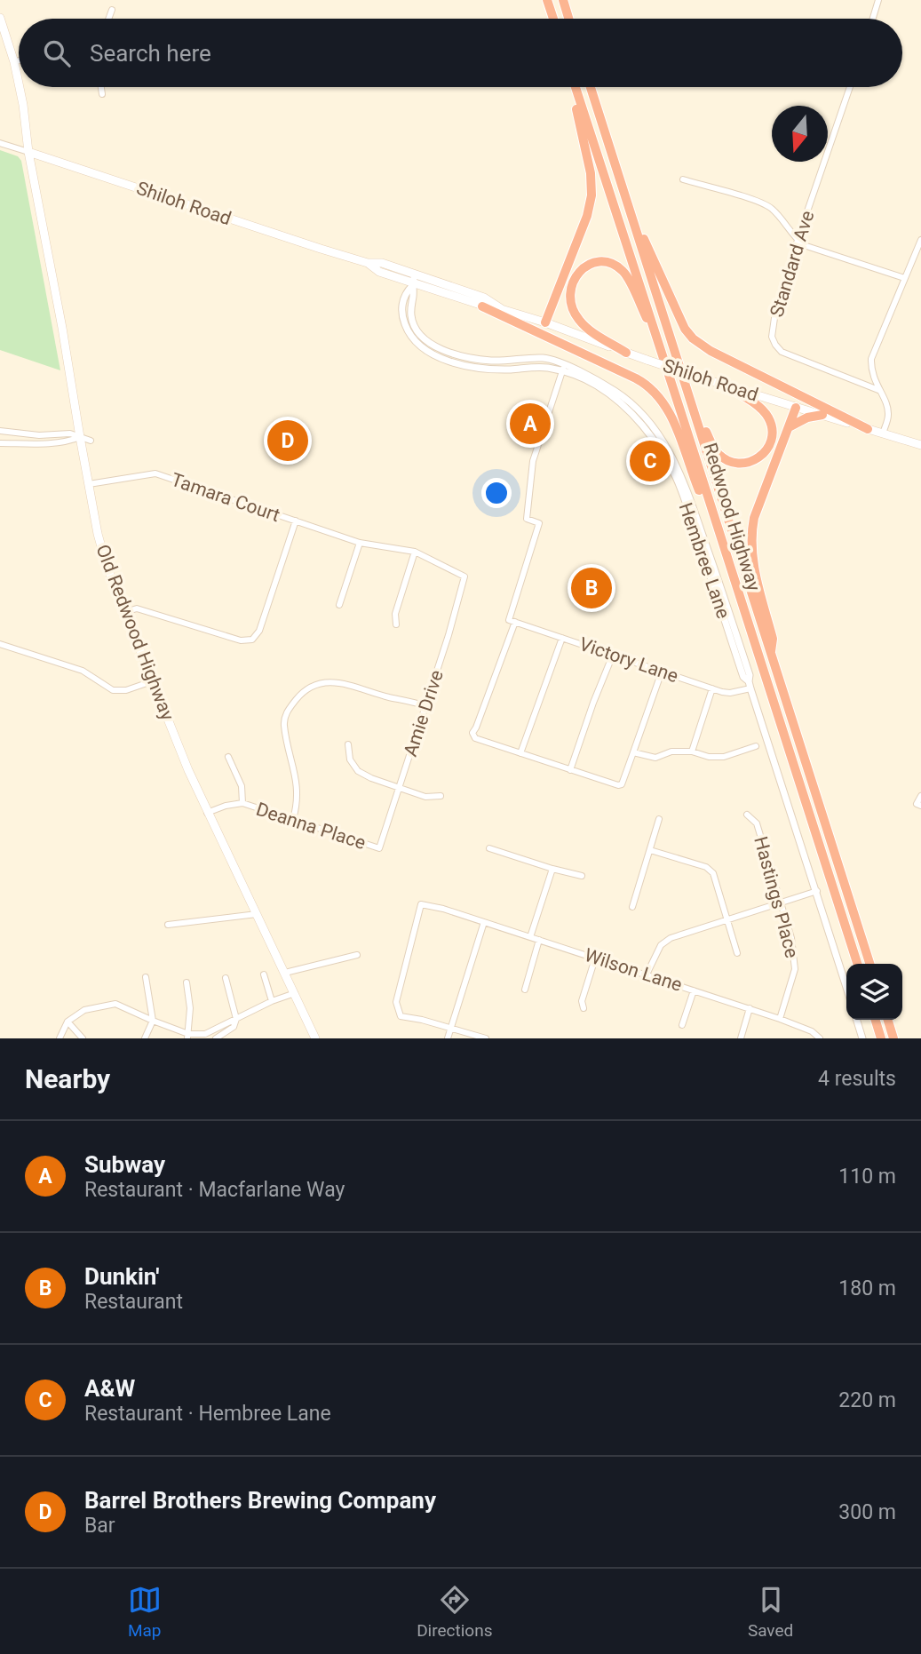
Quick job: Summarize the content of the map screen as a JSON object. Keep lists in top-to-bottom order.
{
  "streets": {
    "highway": ["Redwood Highway"],
    "main road": ["Shiloh Road", "Old Redwood Highway"],
    "street": [
      "Standard Ave",
      "Tamara Court",
      "Hembree Lane",
      "Victory Lane",
      "Amie Drive",
      "Deanna Place",
      "Hastings Place",
      "Wilson Lane"
    ]
  },
  "crossings": [
    ["Shiloh Road", "Hembree Lane"],
    ["Shiloh Road", "Old Redwood Highway"],
    ["Tamara Court", "Old Redwood Highway"],
    ["Tamara Court", "Amie Drive"],
    ["Hembree Lane", "Victory Lane"],
    ["Old Redwood Highway", "Deanna Place"],
    ["Amie Drive", "Deanna Place"],
    ["Hastings Place", "Wilson Lane"]
  ],
  "north": "bottom",
  "page": {
    "search": "Search here",
    "pins": [
      "A",
      "D",
      "C",
      "B"
    ],
    "heading": ["Nearby", "4 results"],
    "list": [
      {
        "mark": "A",
        "name": "Subway",
        "note": "Restaurant · Macfarlane Way",
        "value": "110 m"
      },
      {
        "mark": "B",
        "name": "Dunkin'",
        "note": "Restaurant",
        "value": "180 m"
      },
      {
        "mark": "C",
        "name": "A&W",
        "note": "Restaurant · Hembree Lane",
        "value": "220 m"
      },
      {
        "mark": "D",
        "name": "Barrel Brothers Brewing Company",
        "note": "Bar",
        "value": "300 m"
      }
    ],
    "nav": ["Map", "Directions", "Saved"]
  }
}
